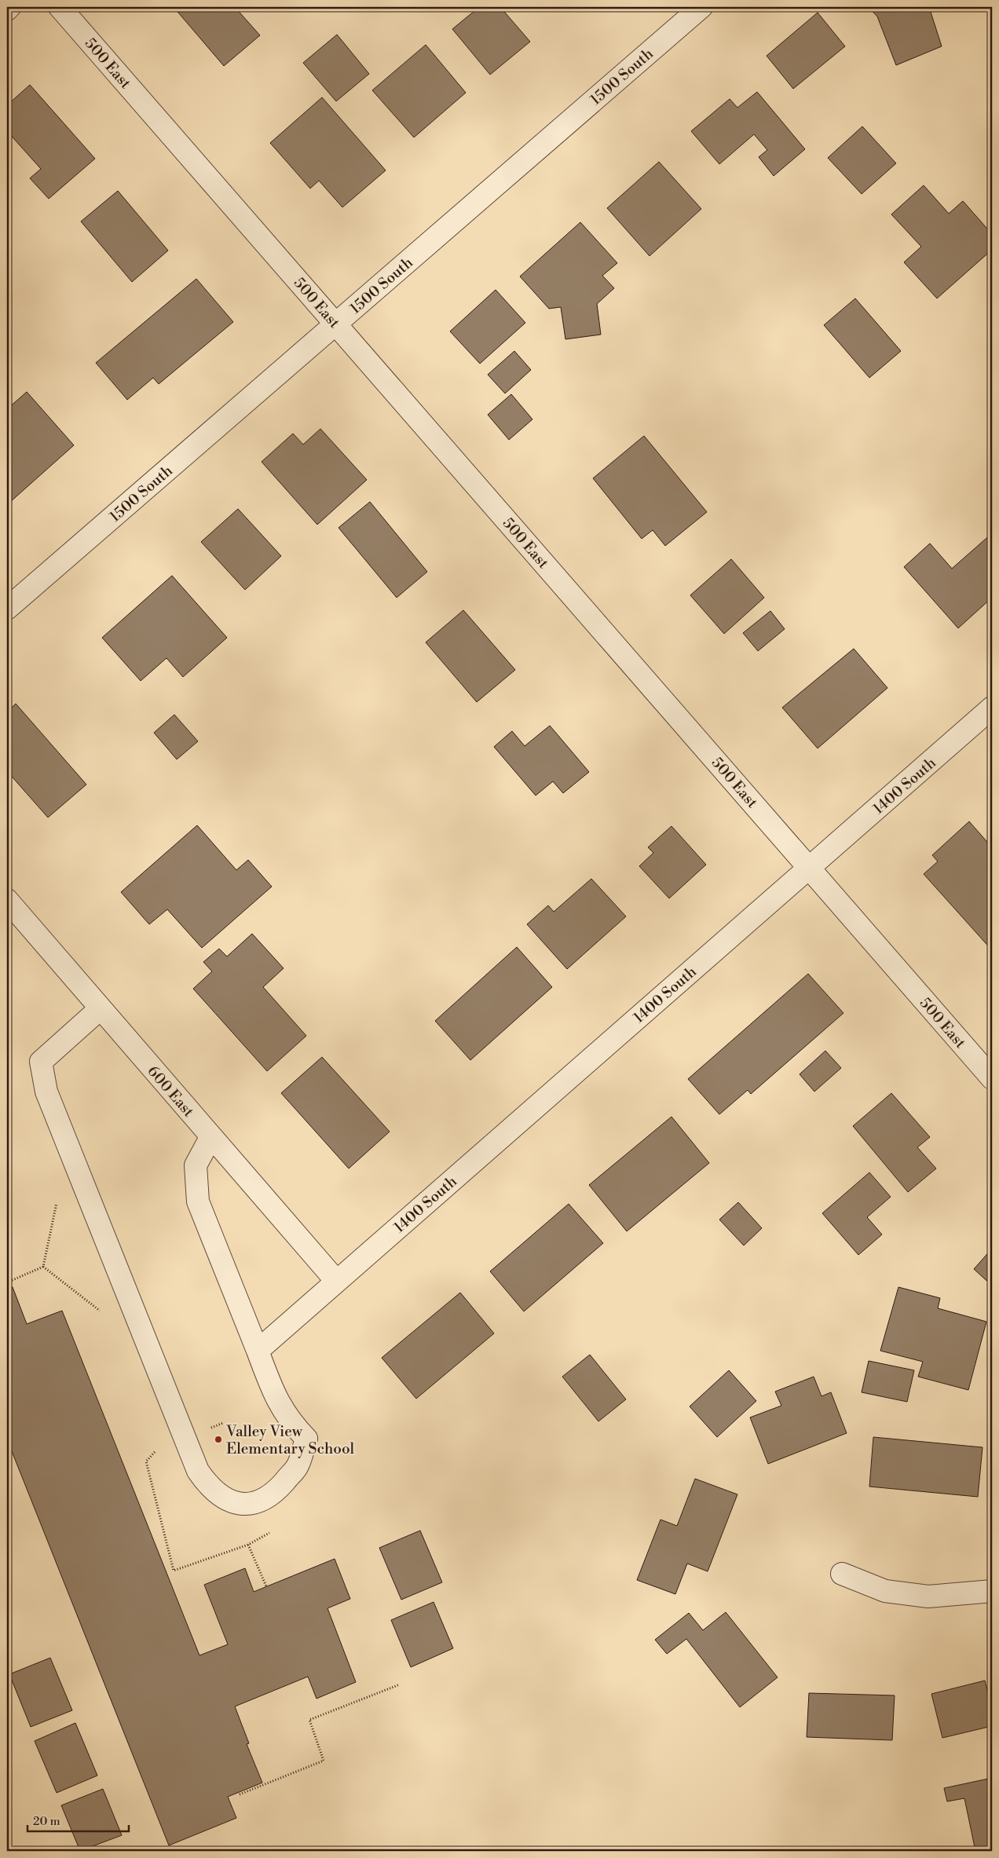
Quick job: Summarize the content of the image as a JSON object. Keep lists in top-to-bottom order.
{
  "streets": {
    "street": [
      "500 East",
      "1500 South",
      "1400 South",
      "600 East"
    ]
  },
  "crossings": [
    ["500 East", "1500 South"],
    ["500 East", "1400 South"],
    ["1400 South", "600 East"]
  ],
  "places": ["Valley View Elementary School"],
  "scale_bar": "20 m"
}
